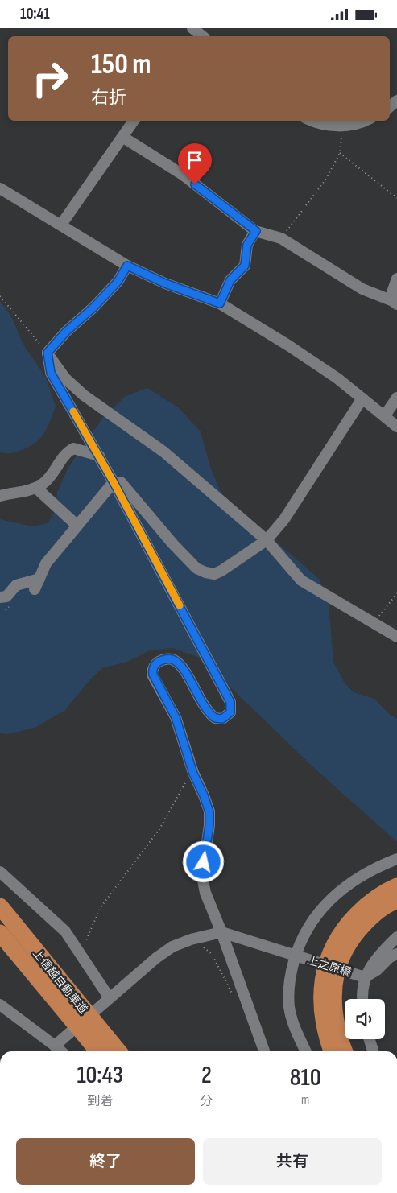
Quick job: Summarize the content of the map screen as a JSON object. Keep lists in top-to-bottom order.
{
  "streets": {
    "highway": ["上信越自動車道"],
    "street": ["上之原橋"]
  },
  "page": {
    "status": "10:41",
    "turn": ["150 m", "右折"],
    "eta": [
      "10:43",
      "到着",
      "2",
      "分",
      "810",
      "m"
    ],
    "buttons": ["終了", "共有"]
  }
}
